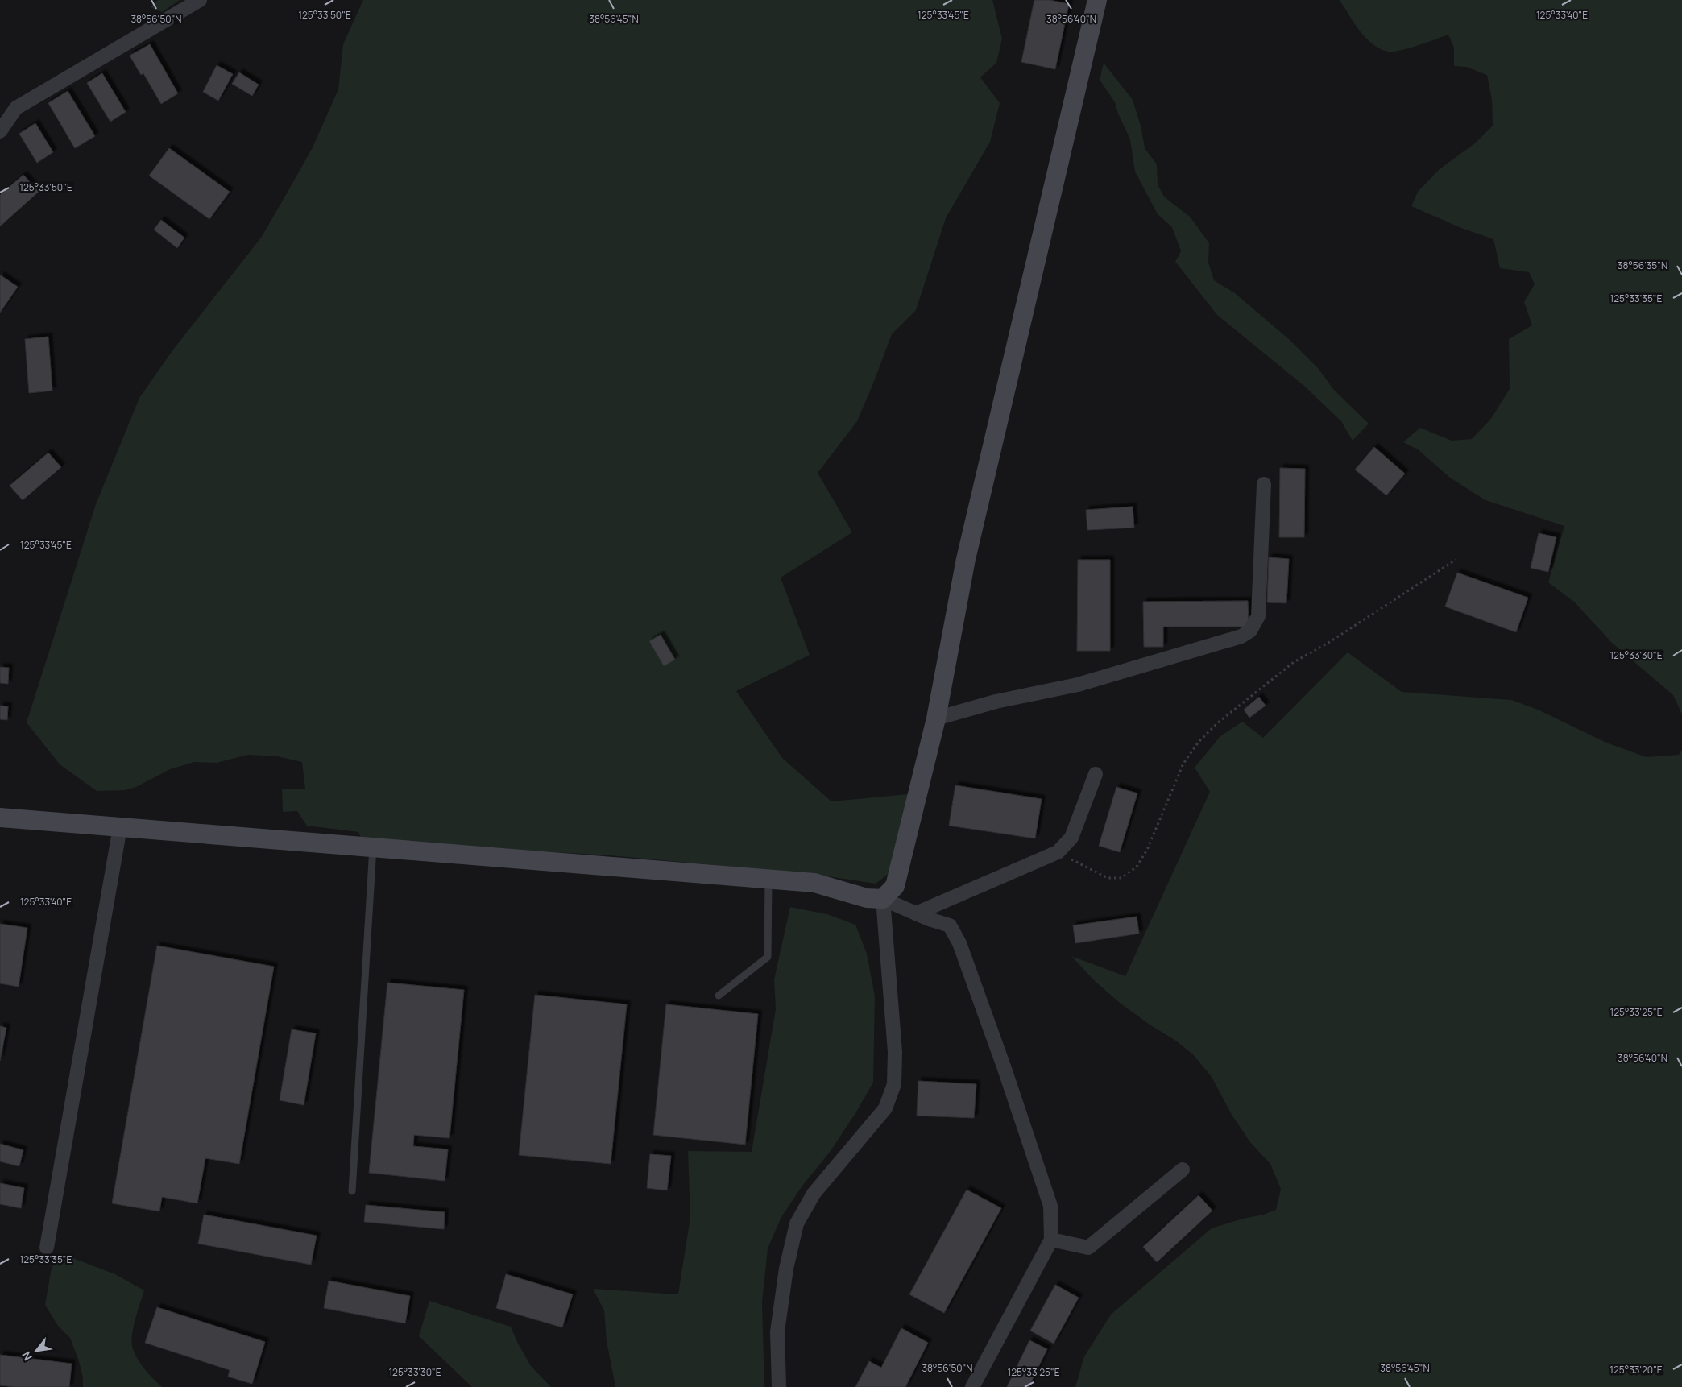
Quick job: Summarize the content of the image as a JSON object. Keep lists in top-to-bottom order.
{
  "north": "bottom left",
  "coordinates": [
    "125°33'40\"E",
    "125°33'50\"E",
    "125°33'45\"E",
    "38°56'50\"N",
    "38°56'45\"N",
    "38°56'40\"N",
    "38°56'35\"N",
    "125°33'35\"E",
    "125°33'30\"E",
    "125°33'25\"E",
    "125°33'20\"E"
  ]
}
